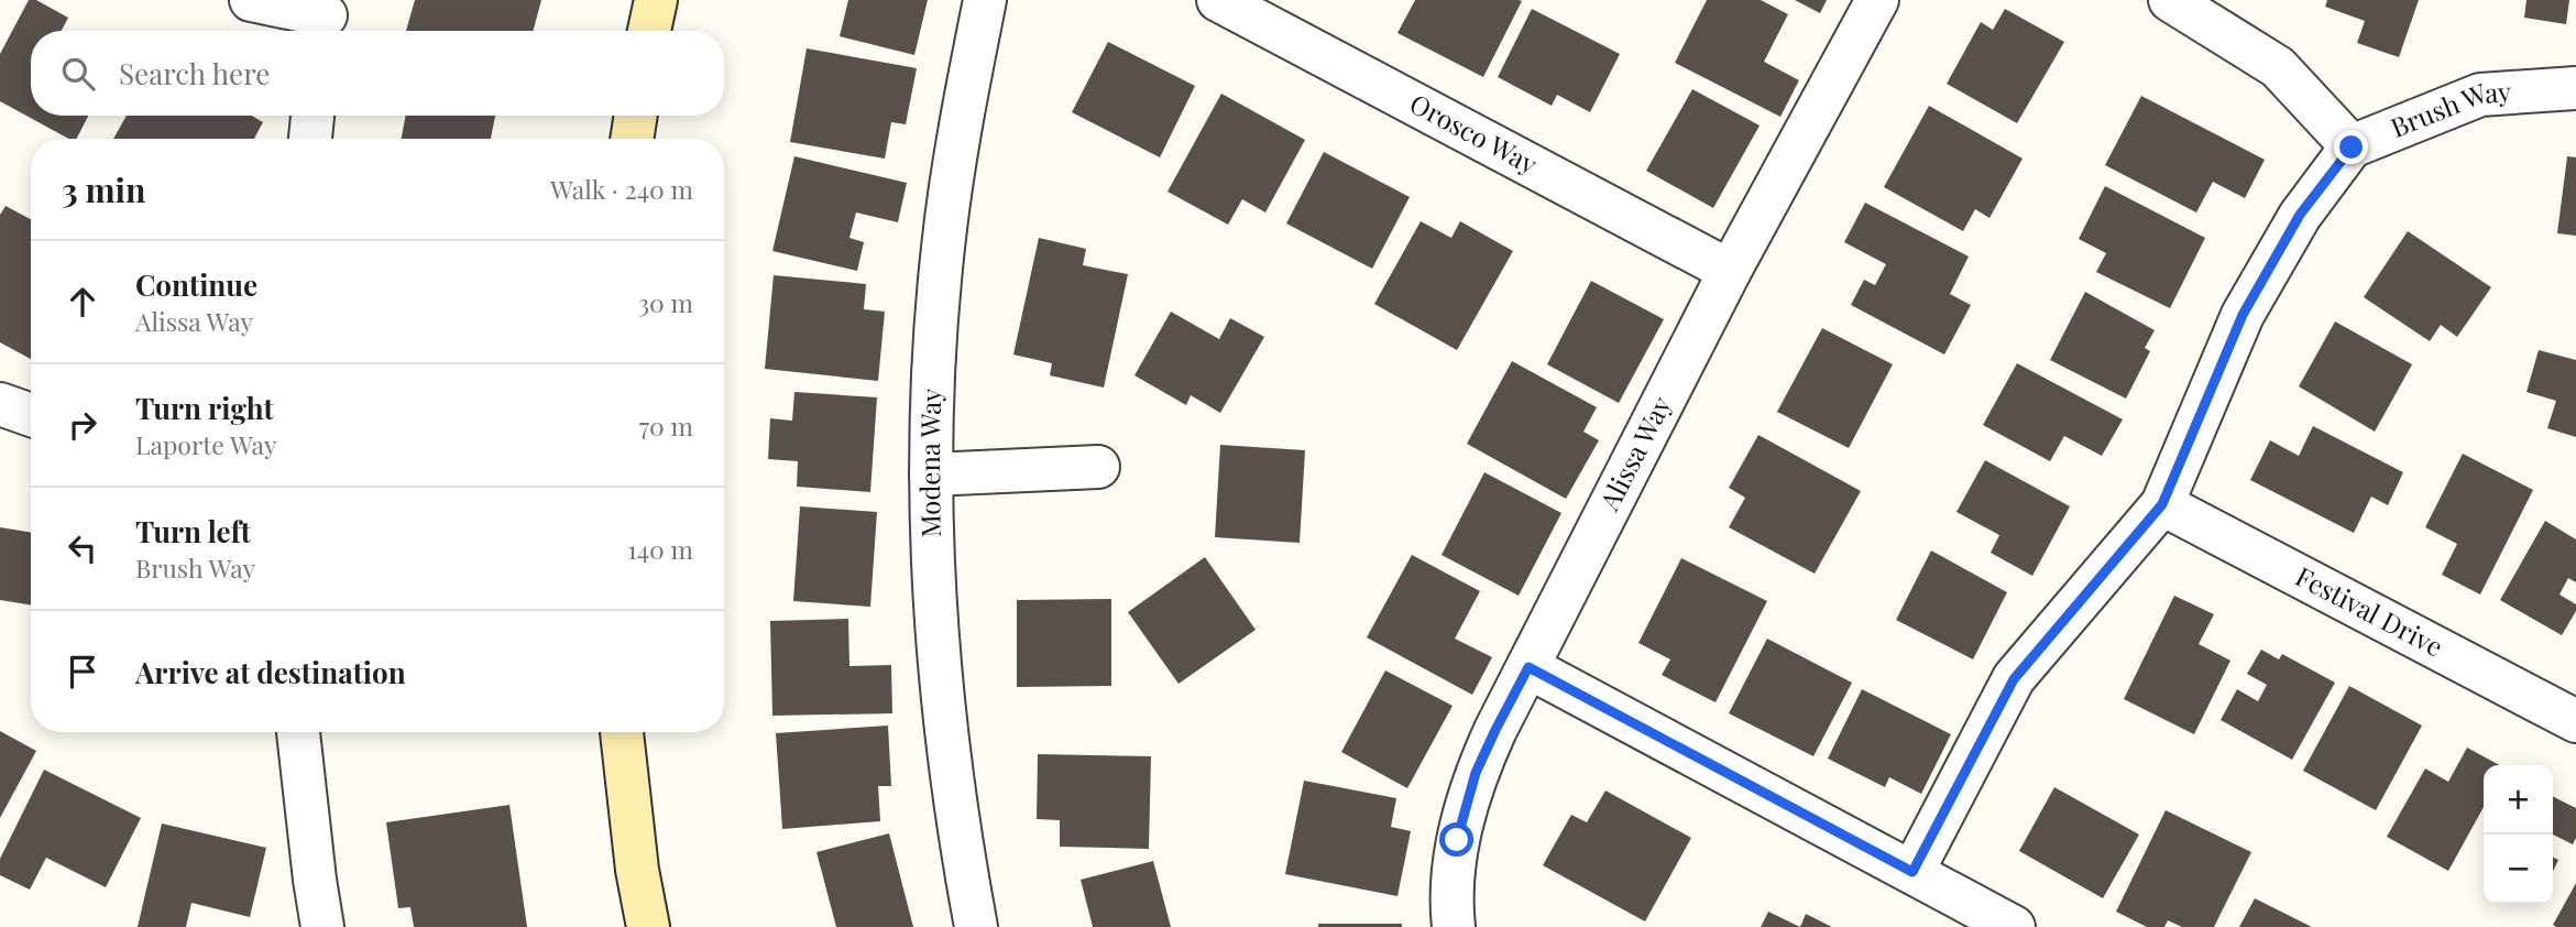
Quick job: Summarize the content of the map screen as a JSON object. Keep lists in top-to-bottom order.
{
  "streets": {
    "street": [
      "Brush Way",
      "Orosco Way",
      "Alissa Way",
      "Modena Way",
      "Festival Drive"
    ]
  },
  "crossings": [
    ["Orosco Way", "Alissa Way"]
  ],
  "page": {
    "search": "Search here",
    "heading": ["3 min", "Walk · 240 m"],
    "list": [
      ["Continue", "Alissa Way", "30 m"],
      ["Turn right", "Laporte Way", "70 m"],
      ["Turn left", "Brush Way", "140 m"],
      "Arrive at destination"
    ],
    "map_buttons": ["+", "−"]
  }
}
